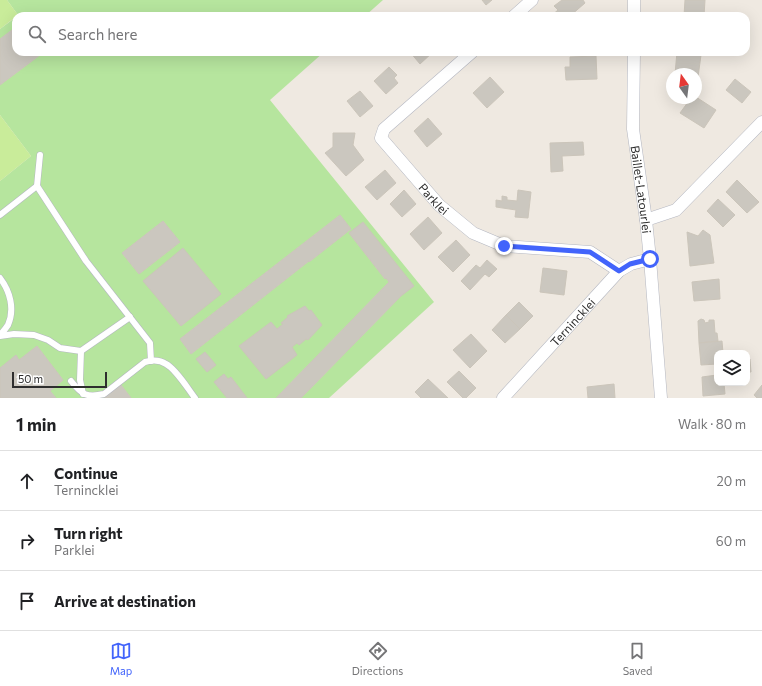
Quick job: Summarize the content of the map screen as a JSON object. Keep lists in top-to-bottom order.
{
  "streets": {
    "street": ["Baillet-Latourlei", "Parklei", "Ternincklei"]
  },
  "crossings": [
    ["Baillet-Latourlei", "Ternincklei"],
    ["Parklei", "Ternincklei"]
  ],
  "scale_bar": "50 m",
  "north": "top",
  "page": {
    "search": "Search here",
    "scale": "50 m",
    "heading": ["1 min", "Walk · 80 m"],
    "list": [
      ["Continue", "Ternincklei", "20 m"],
      ["Turn right", "Parklei", "60 m"],
      "Arrive at destination"
    ],
    "nav": ["Map", "Directions", "Saved"]
  }
}
